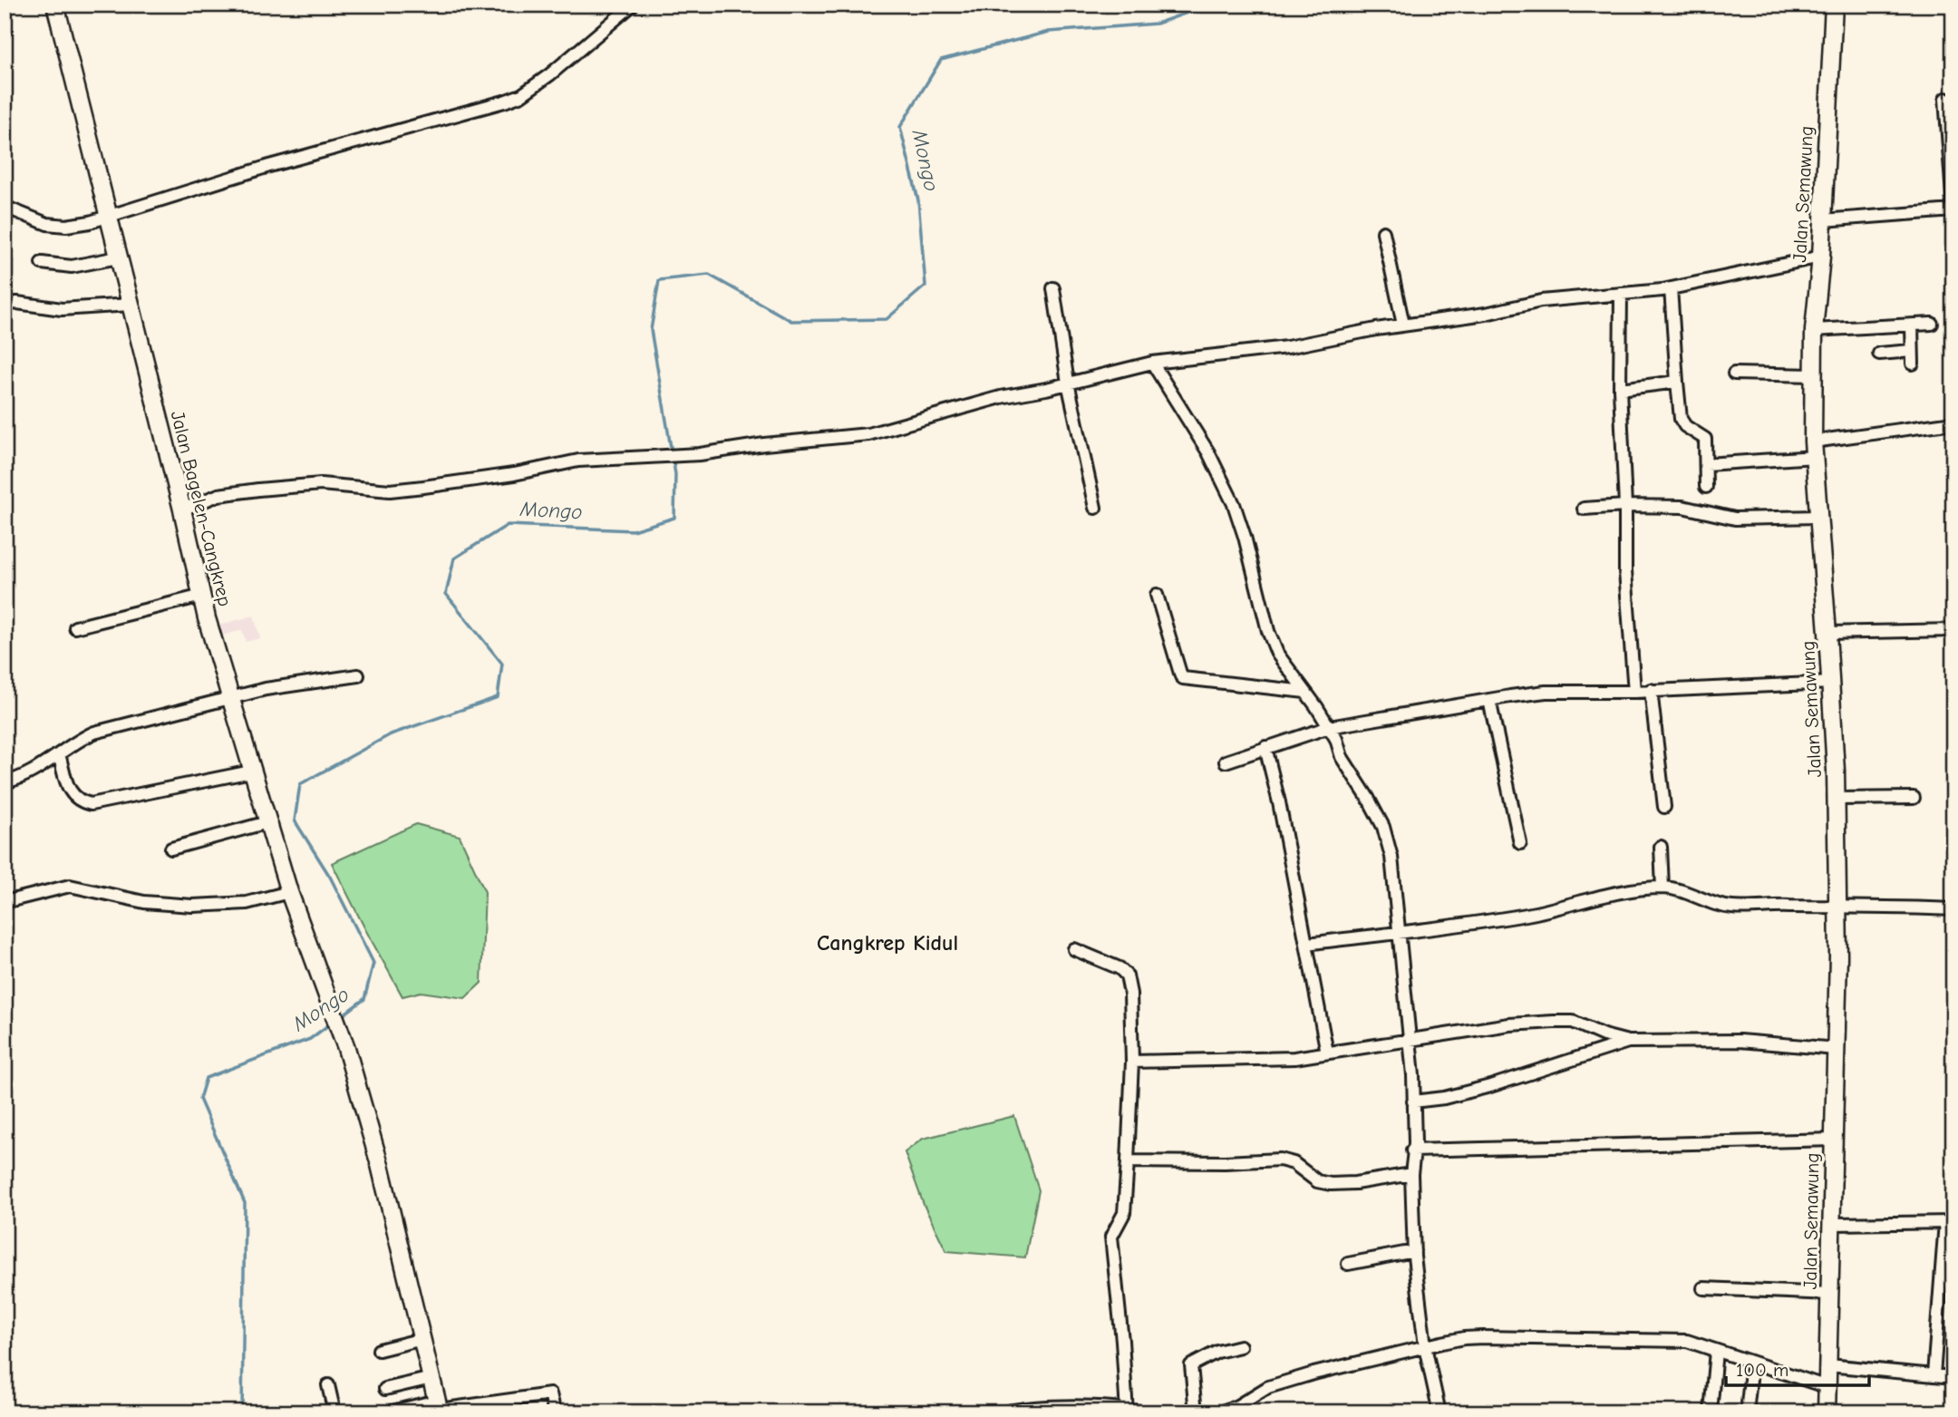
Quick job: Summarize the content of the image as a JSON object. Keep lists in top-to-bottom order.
{
  "streets": {
    "main road": ["Jalan Semawung", "Jalan Bagelen-Cangkrep"]
  },
  "districts": ["Cangkrep Kidul"],
  "water": ["Mongo"],
  "scale_bar": "100 m"
}
